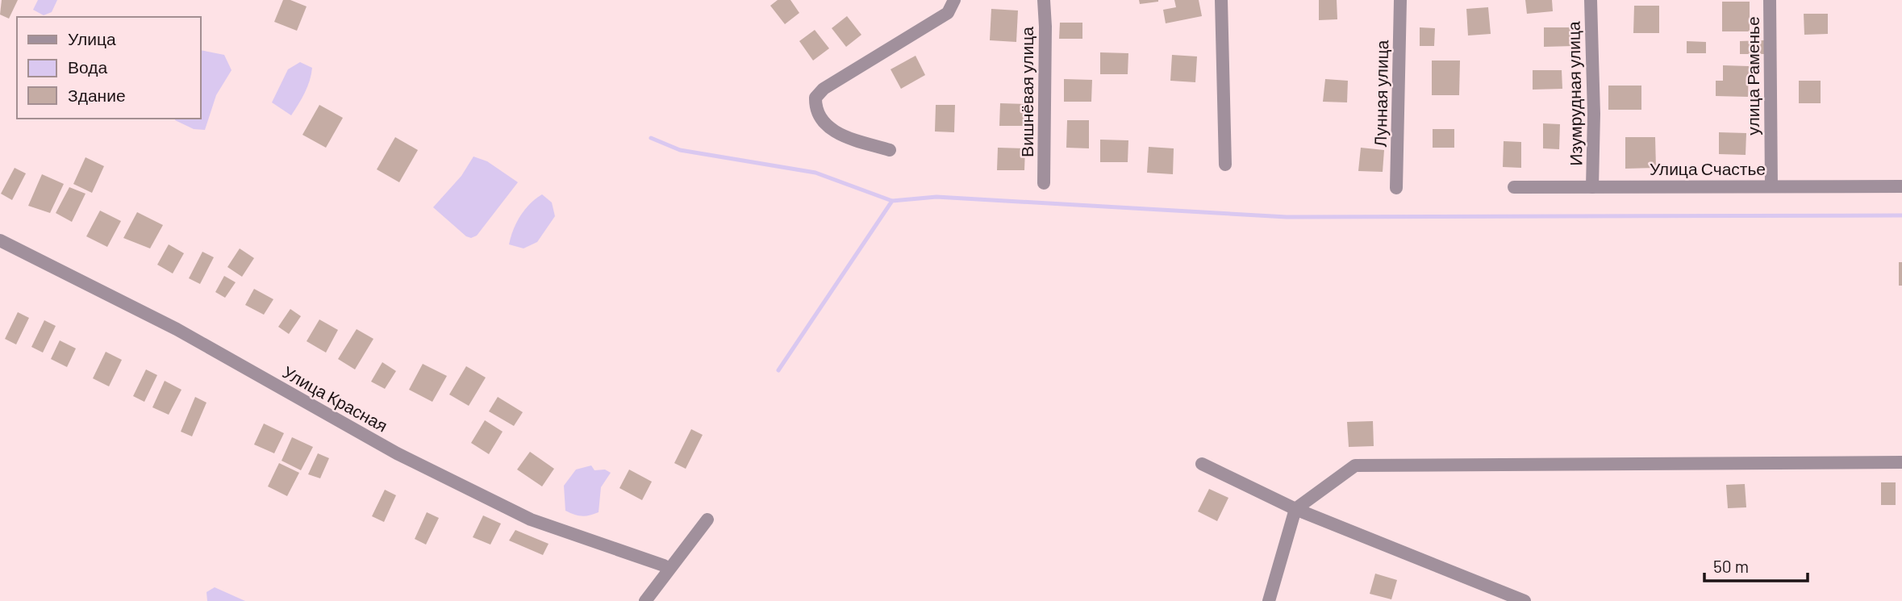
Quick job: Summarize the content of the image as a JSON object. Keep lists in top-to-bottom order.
{
  "streets": {
    "street": [
      "улица Раменье",
      "Вишнёвая улица",
      "Лунная улица",
      "Изумрудная улица",
      "Улица Счастье",
      "Улица Красная"
    ]
  },
  "crossings": [
    ["улица Раменье", "Улица Счастье"],
    ["Изумрудная улица", "Улица Счастье"]
  ],
  "legend": ["Улица", "Вода", "Здание"],
  "scale_bar": "50 m"
}
